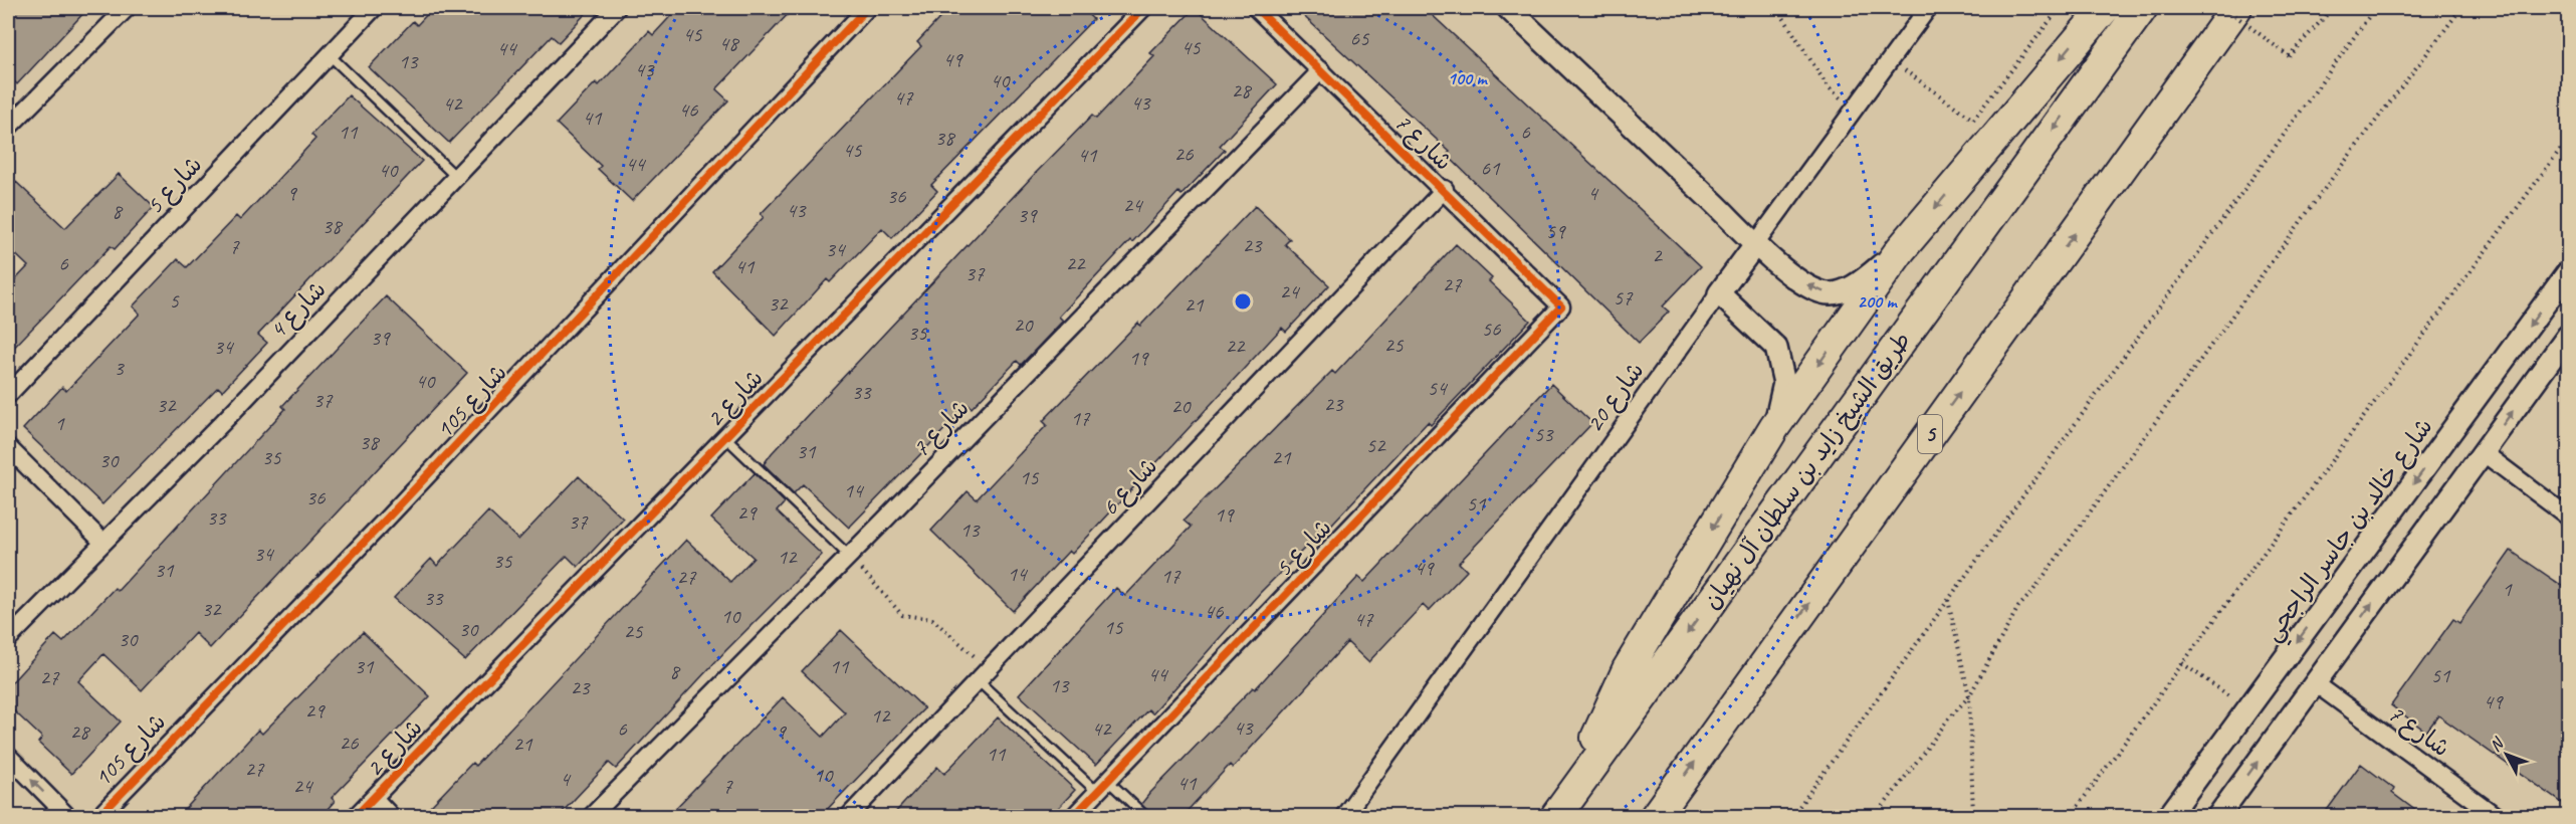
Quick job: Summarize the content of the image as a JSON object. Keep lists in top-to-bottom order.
{
  "streets": {
    "highway": ["5", "طريق الشيخ زايد بن سلطان آل نهيان"],
    "street": [
      "شارع 7",
      "شارع 5",
      "شارع 4",
      "شارع 20",
      "شارع 2",
      "شارع 105",
      "شارع 6",
      "شارع خالد بن جاسر الراجحي"
    ]
  },
  "crossings": [
    ["شارع 7", "شارع 5"],
    ["شارع 7", "شارع 6"]
  ],
  "house_numbers": [
    "45",
    "65",
    "48",
    "45",
    "44",
    "49",
    "13",
    "43",
    "40",
    "28",
    "47",
    "43",
    "42",
    "46",
    "41",
    "11",
    "6",
    "38",
    "45",
    "26",
    "41",
    "44",
    "61",
    "40",
    "9",
    "4",
    "36",
    "24",
    "43",
    "8",
    "39",
    "38",
    "59",
    "23",
    "7",
    "34",
    "2",
    "6",
    "22",
    "41",
    "37",
    "27",
    "24",
    "57",
    "5",
    "32",
    "21",
    "20",
    "56",
    "35",
    "39",
    "25",
    "22",
    "34",
    "19",
    "3",
    "40",
    "54",
    "33",
    "37",
    "23",
    "32",
    "20",
    "17",
    "1",
    "53",
    "38",
    "52",
    "31",
    "35",
    "21",
    "30",
    "15",
    "14",
    "36",
    "51",
    "29",
    "19",
    "33",
    "37",
    "13",
    "34",
    "12",
    "35",
    "49",
    "31",
    "14",
    "17",
    "27",
    "1",
    "33",
    "32",
    "46",
    "10",
    "47",
    "15",
    "30",
    "25",
    "30",
    "31",
    "11",
    "8",
    "44",
    "51",
    "27",
    "13",
    "23",
    "49",
    "29",
    "12",
    "43",
    "6",
    "42",
    "28",
    "9",
    "26",
    "21",
    "11",
    "27",
    "10",
    "4",
    "41",
    "24",
    "7"
  ],
  "north": "top left",
  "rings": ["100 m", "200 m"]
}
